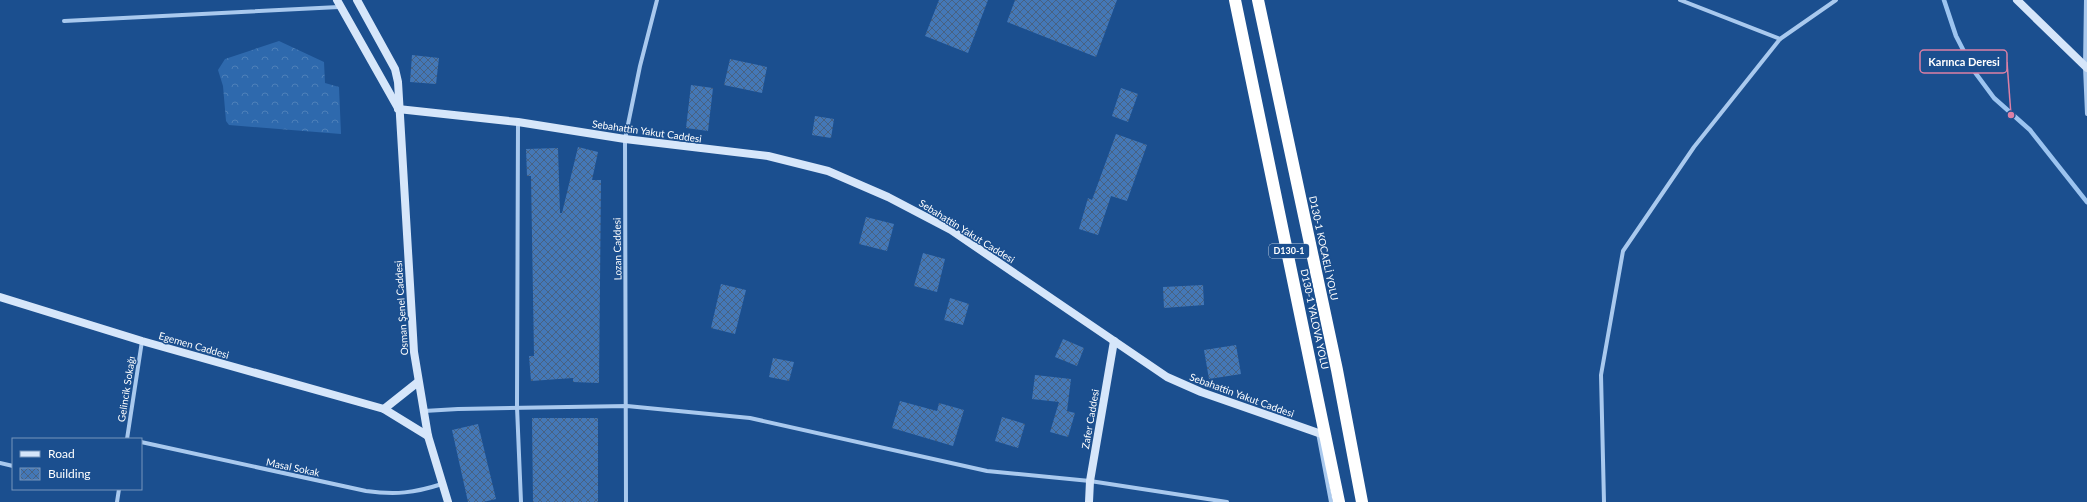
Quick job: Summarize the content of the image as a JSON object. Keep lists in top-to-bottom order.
{
  "streets": {
    "highway": ["D130-1 KOCAELİ YOLU", "D130-1", "D130-1 YALOVA YOLU"],
    "street": [
      "Sebahattin Yakut Caddesi",
      "Lozan Caddesi",
      "Osman Şenel Caddesi",
      "Egemen Caddesi",
      "Gelincik Sokağı",
      "Zafer Caddesi",
      "Masal Sokak"
    ]
  },
  "crossings": [
    ["Sebahattin Yakut Caddesi", "Lozan Caddesi"],
    ["Sebahattin Yakut Caddesi", "Osman Şenel Caddesi"],
    ["Sebahattin Yakut Caddesi", "D130-1 YALOVA YOLU"],
    ["Sebahattin Yakut Caddesi", "Zafer Caddesi"],
    ["Osman Şenel Caddesi", "Egemen Caddesi"],
    ["Osman Şenel Caddesi", "Masal Sokak"],
    ["Egemen Caddesi", "Gelincik Sokağı"]
  ],
  "places": ["Karınca Deresi"],
  "legend": ["Road", "Building"]
}
